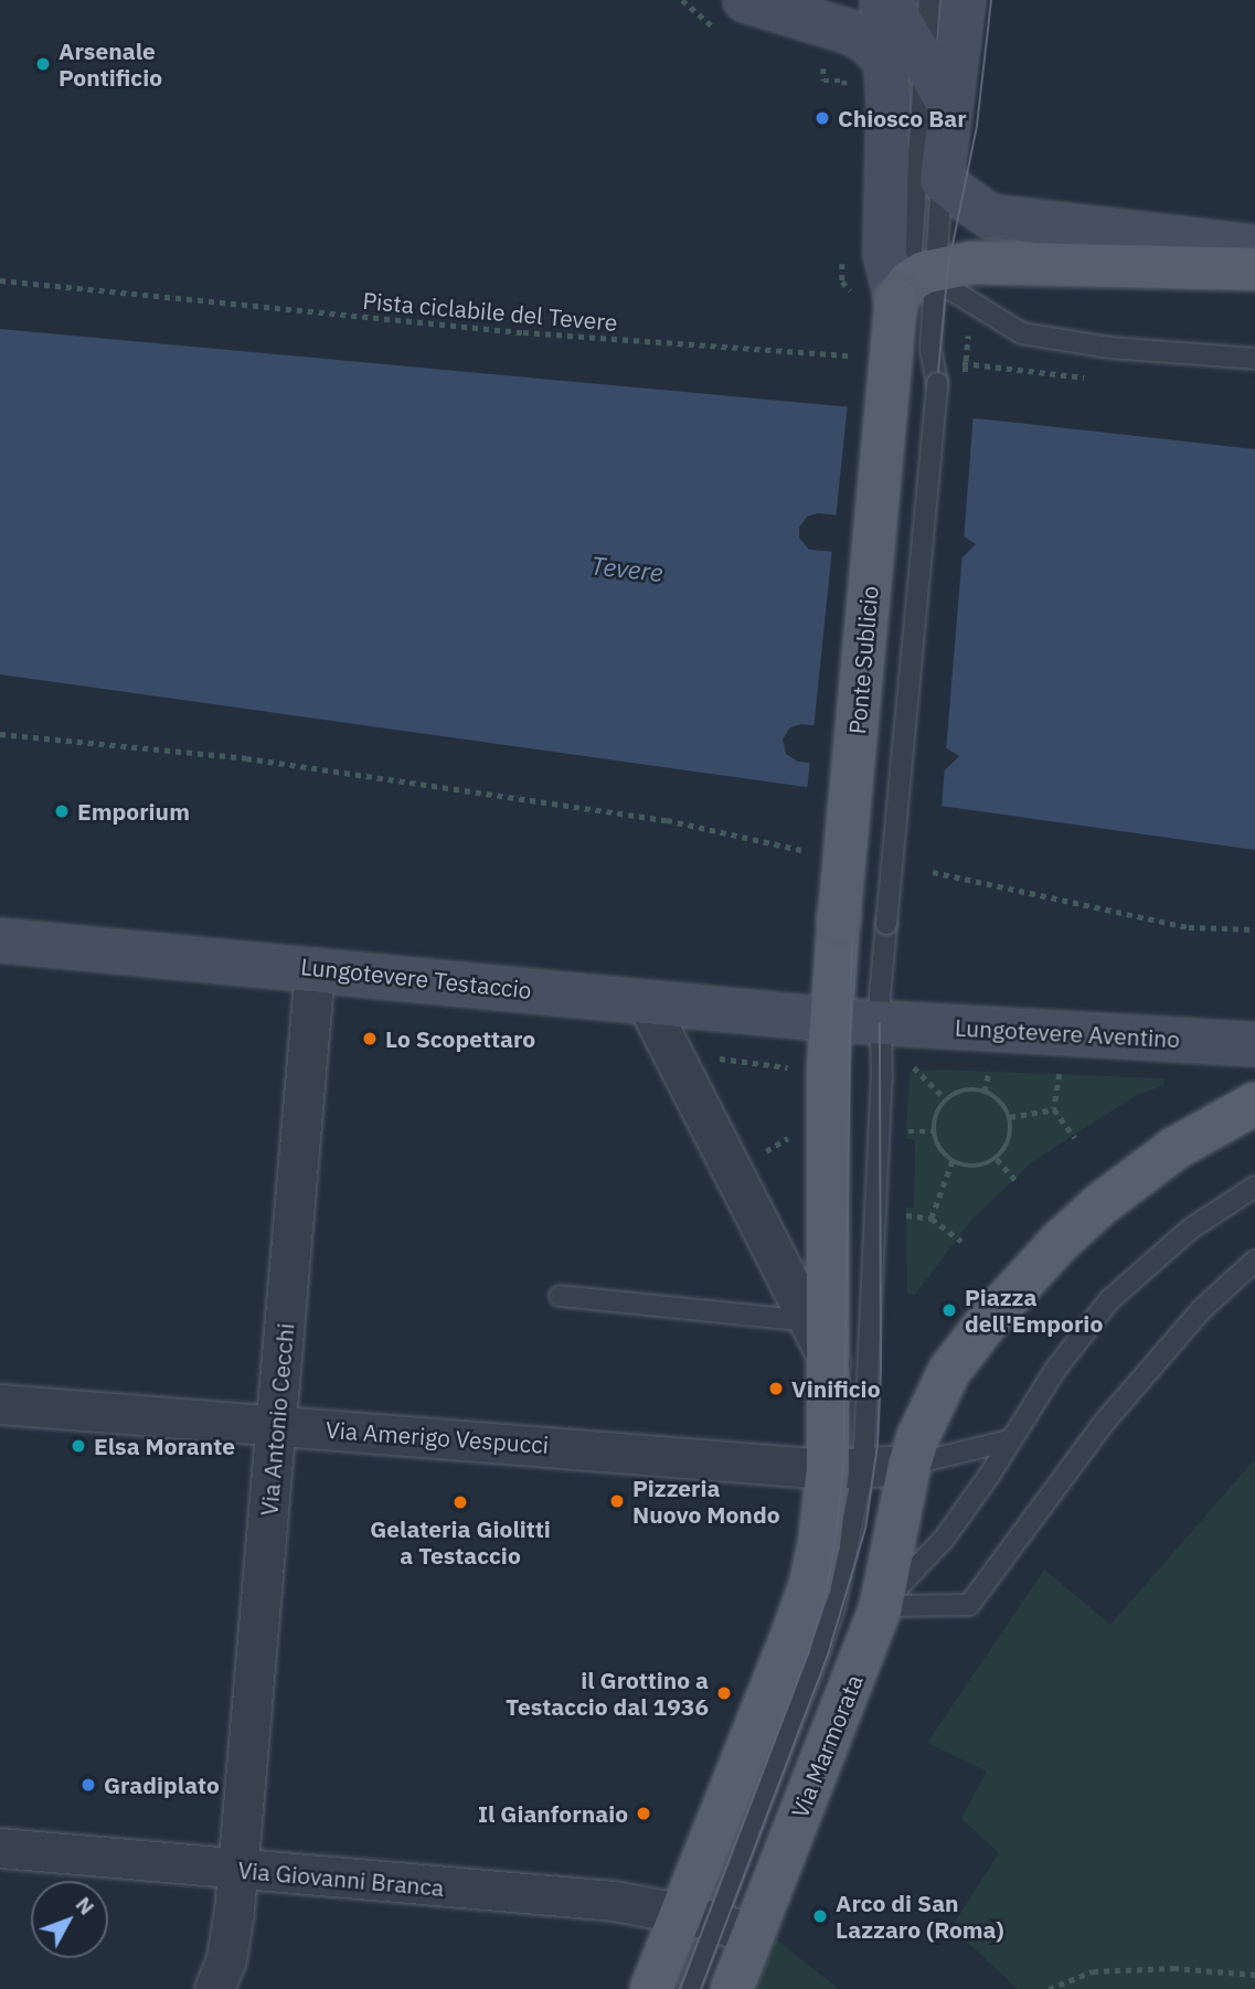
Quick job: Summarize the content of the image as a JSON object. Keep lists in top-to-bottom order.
{
  "streets": {
    "main road": [
      "Ponte Sublicio",
      "Lungotevere Testaccio",
      "Lungotevere Aventino",
      "Via Marmorata"
    ],
    "street": ["Via Antonio Cecchi", "Via Amerigo Vespucci", "Via Giovanni Branca"],
    "path": ["Pista ciclabile del Tevere"]
  },
  "crossings": [
    ["Ponte Sublicio", "Lungotevere Testaccio"],
    ["Lungotevere Testaccio", "Via Antonio Cecchi"],
    ["Via Antonio Cecchi", "Via Amerigo Vespucci"],
    ["Via Antonio Cecchi", "Via Giovanni Branca"],
    ["Via Amerigo Vespucci", "Via Marmorata"],
    ["Via Marmorata", "Via Giovanni Branca"]
  ],
  "water": ["Tevere"],
  "places": [
    "Arsenale Pontificio",
    "Chiosco Bar",
    "Emporium",
    "Lo Scopettaro",
    "Piazza dell'Emporio",
    "Vinificio",
    "Elsa Morante",
    "Pizzeria Nuovo Mondo",
    "Gelateria Giolitti a Testaccio",
    "il Grottino a Testaccio dal 1936",
    "Gradiplato",
    "Il Gianfornaio",
    "Arco di San Lazzaro (Roma)"
  ],
  "north": "top right"
}
